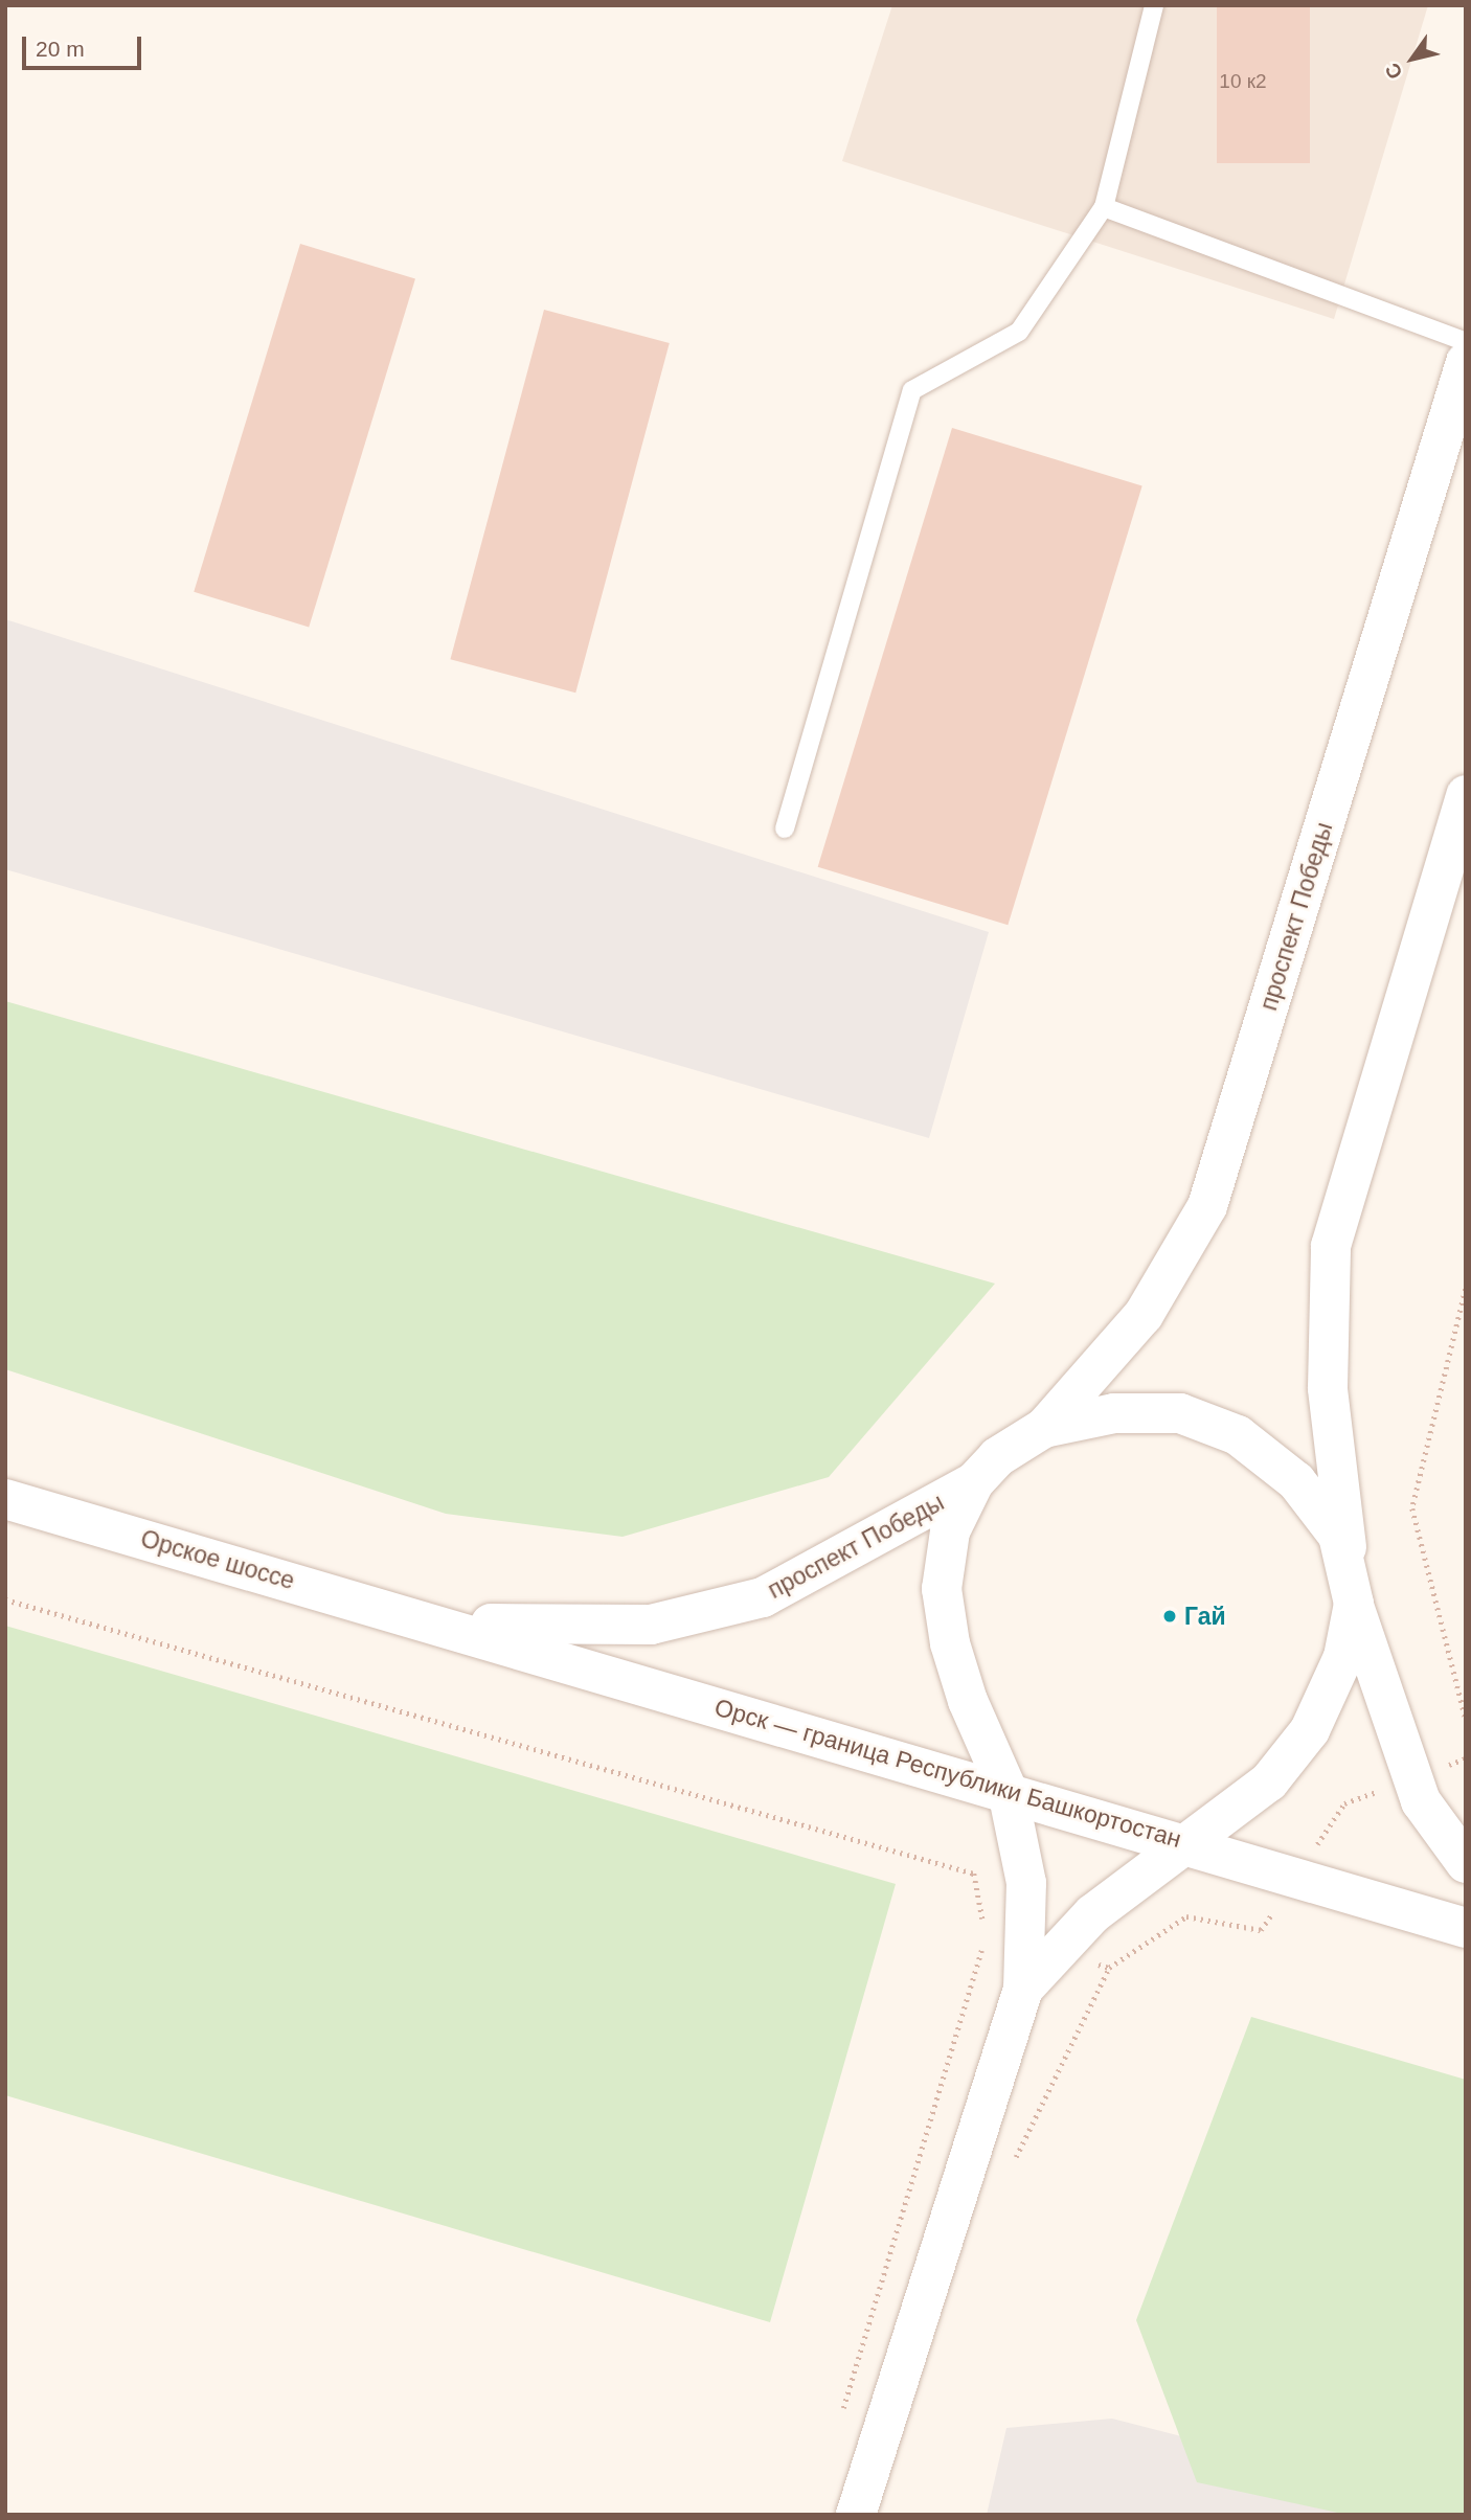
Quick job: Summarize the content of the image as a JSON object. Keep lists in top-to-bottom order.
{
  "streets": {
    "main road": ["проспект Победы", "Орское шоссе", "Орск — граница Республики Башкортостан"]
  },
  "crossings": [
    ["проспект Победы", "Орское шоссе"],
    ["проспект Победы", "Орск — граница Республики Башкортостан"],
    ["Орское шоссе", "Орск — граница Республики Башкортостан"]
  ],
  "places": ["Гай"],
  "house_numbers": ["10 к2"],
  "scale_bar": "20 m",
  "north": "bottom left"
}
